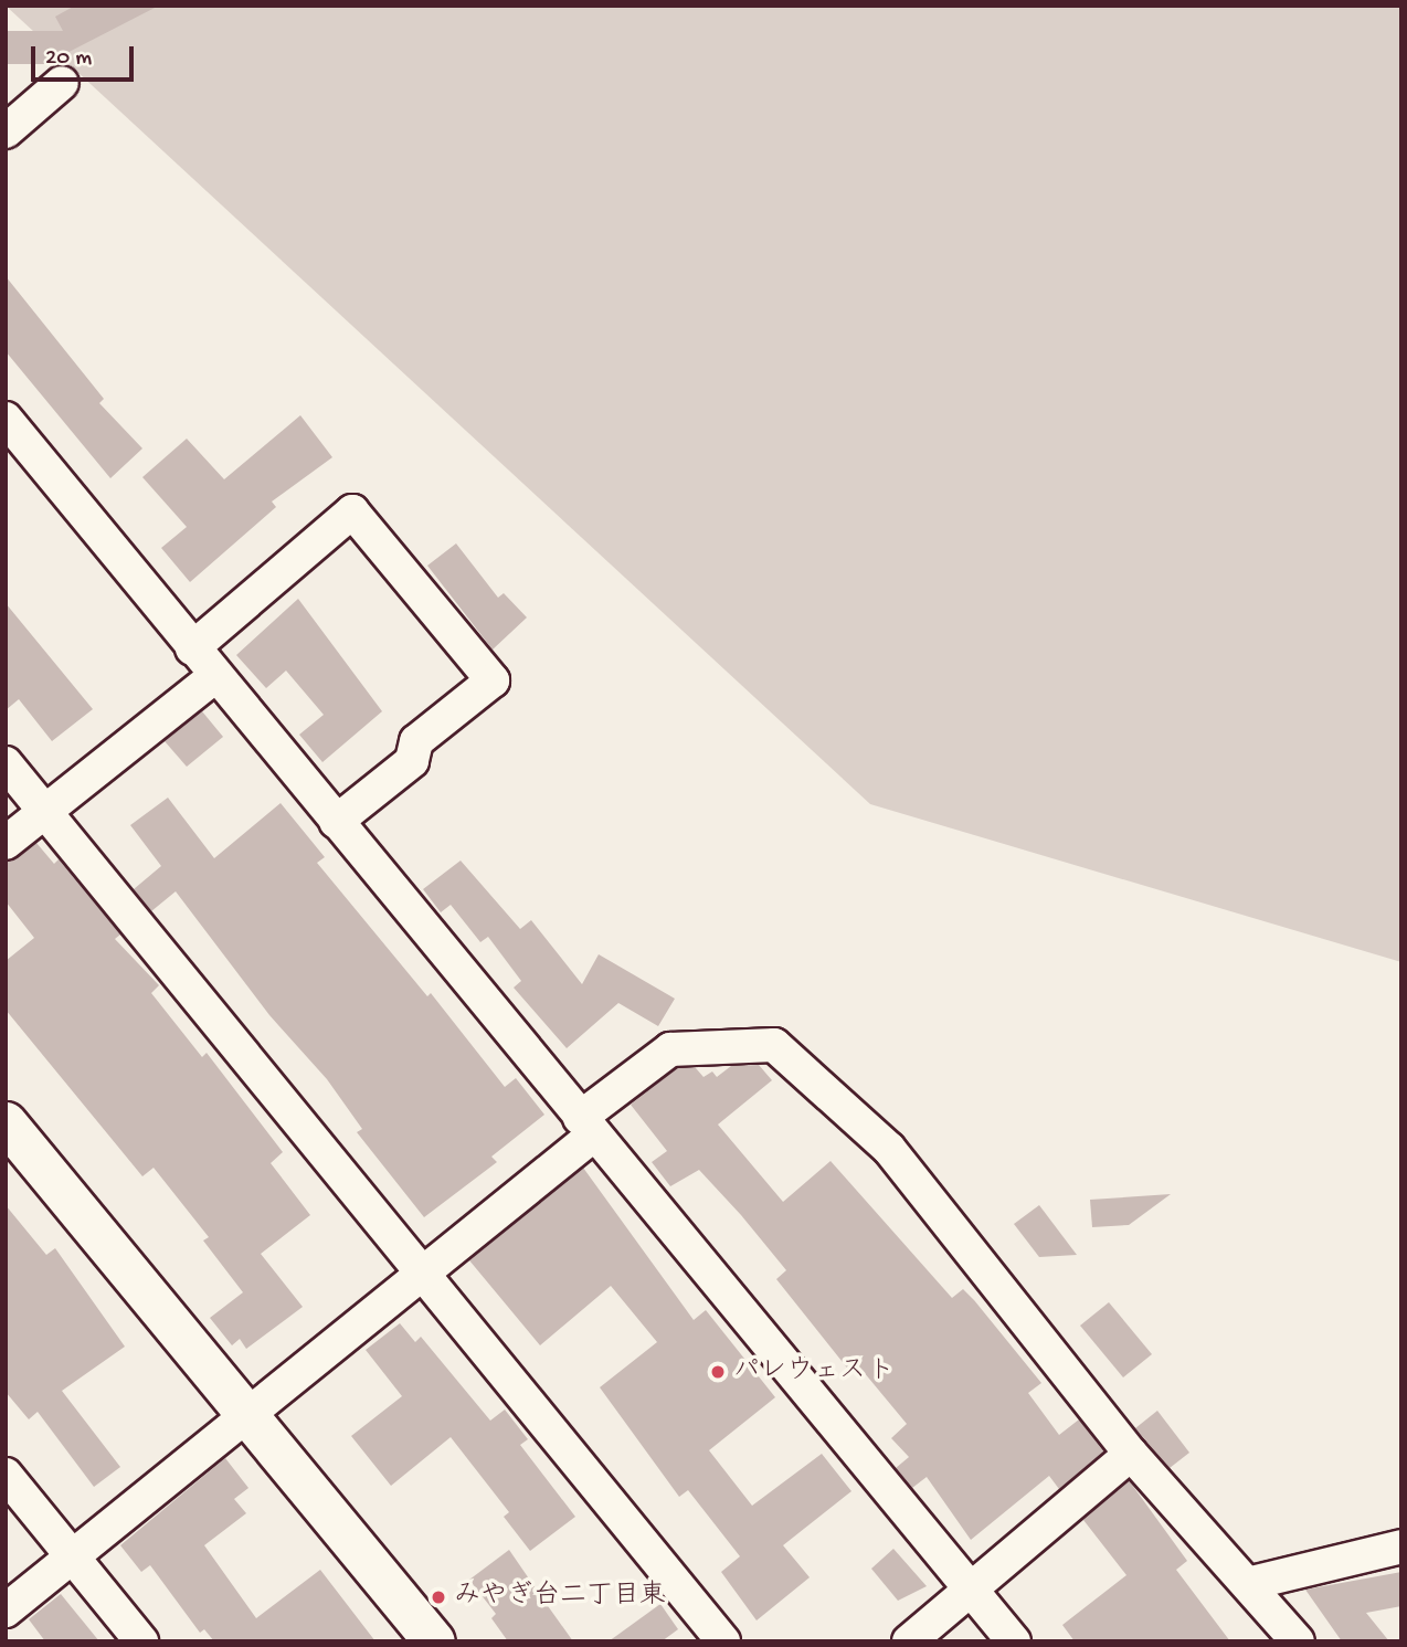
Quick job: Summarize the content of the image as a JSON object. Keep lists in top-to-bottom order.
{
  "places": ["パレウェスト", "みやぎ台二丁目東"],
  "scale_bar": "20 m"
}
